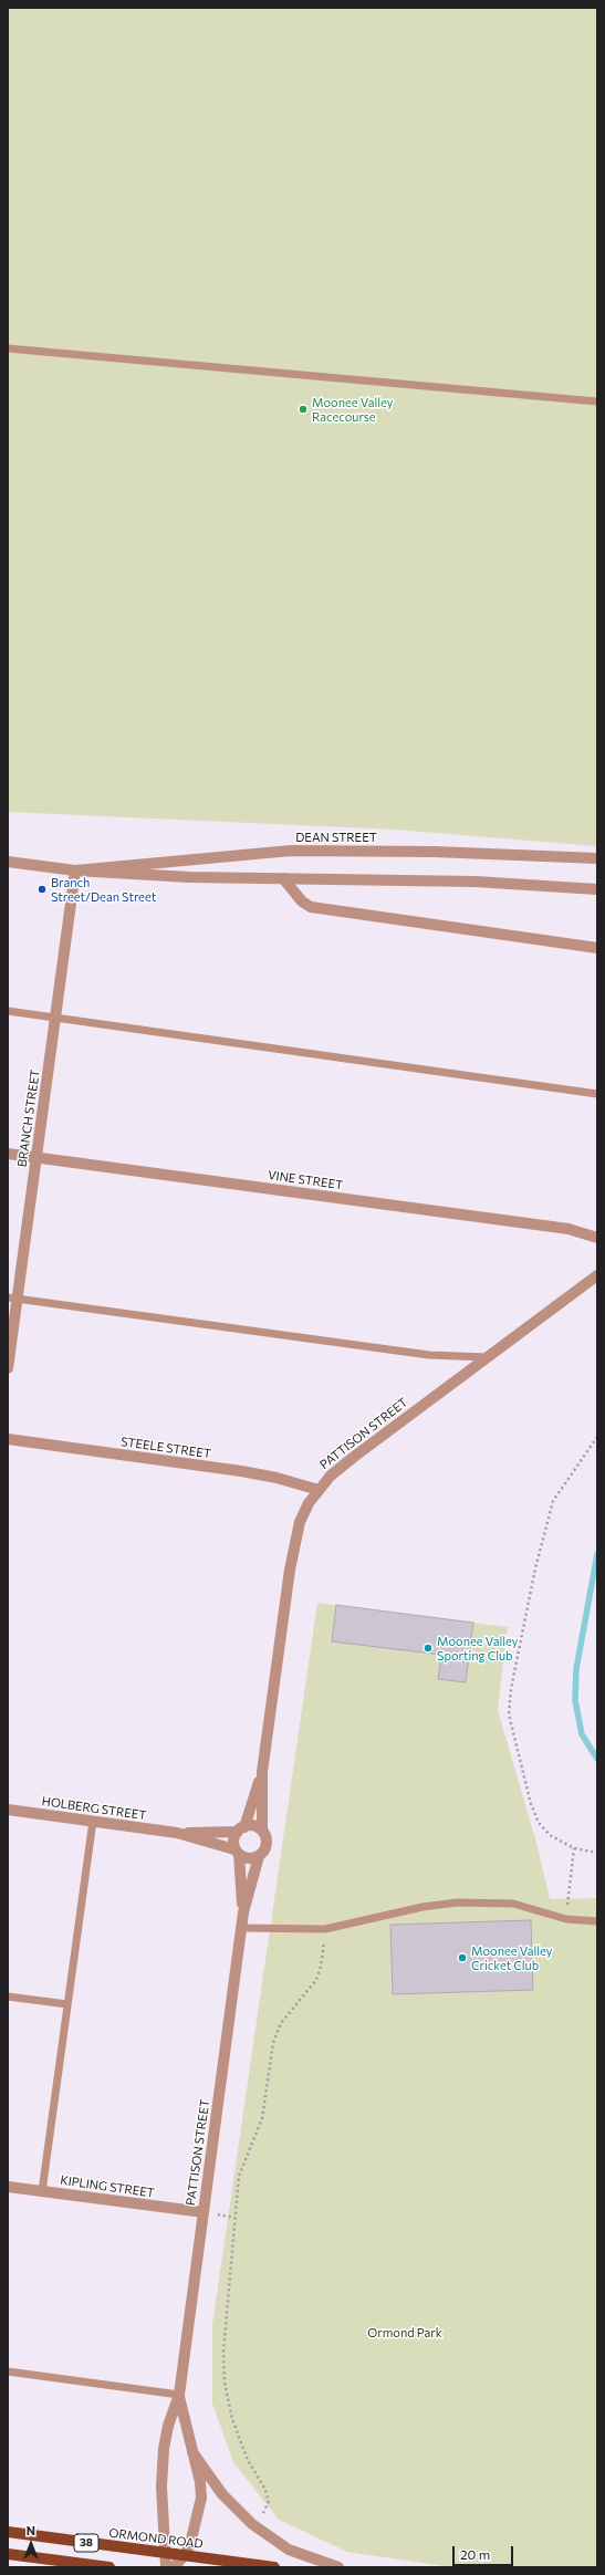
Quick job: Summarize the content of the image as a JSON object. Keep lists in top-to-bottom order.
{
  "streets": {
    "main road": ["ORMOND ROAD", "38"],
    "street": [
      "DEAN STREET",
      "BRANCH STREET",
      "VINE STREET",
      "PATTISON STREET",
      "STEELE STREET",
      "HOLBERG STREET",
      "KIPLING STREET"
    ]
  },
  "crossings": [
    ["DEAN STREET", "BRANCH STREET"],
    ["BRANCH STREET", "VINE STREET"],
    ["PATTISON STREET", "STEELE STREET"],
    ["PATTISON STREET", "HOLBERG STREET"],
    ["PATTISON STREET", "KIPLING STREET"],
    ["PATTISON STREET", "ORMOND ROAD"]
  ],
  "parks": ["Ormond Park"],
  "places": [
    "Moonee Valley Racecourse",
    "Branch Street/Dean Street",
    "Moonee Valley Sporting Club",
    "Moonee Valley Cricket Club"
  ],
  "scale_bar": "20 m",
  "north": "top"
}
